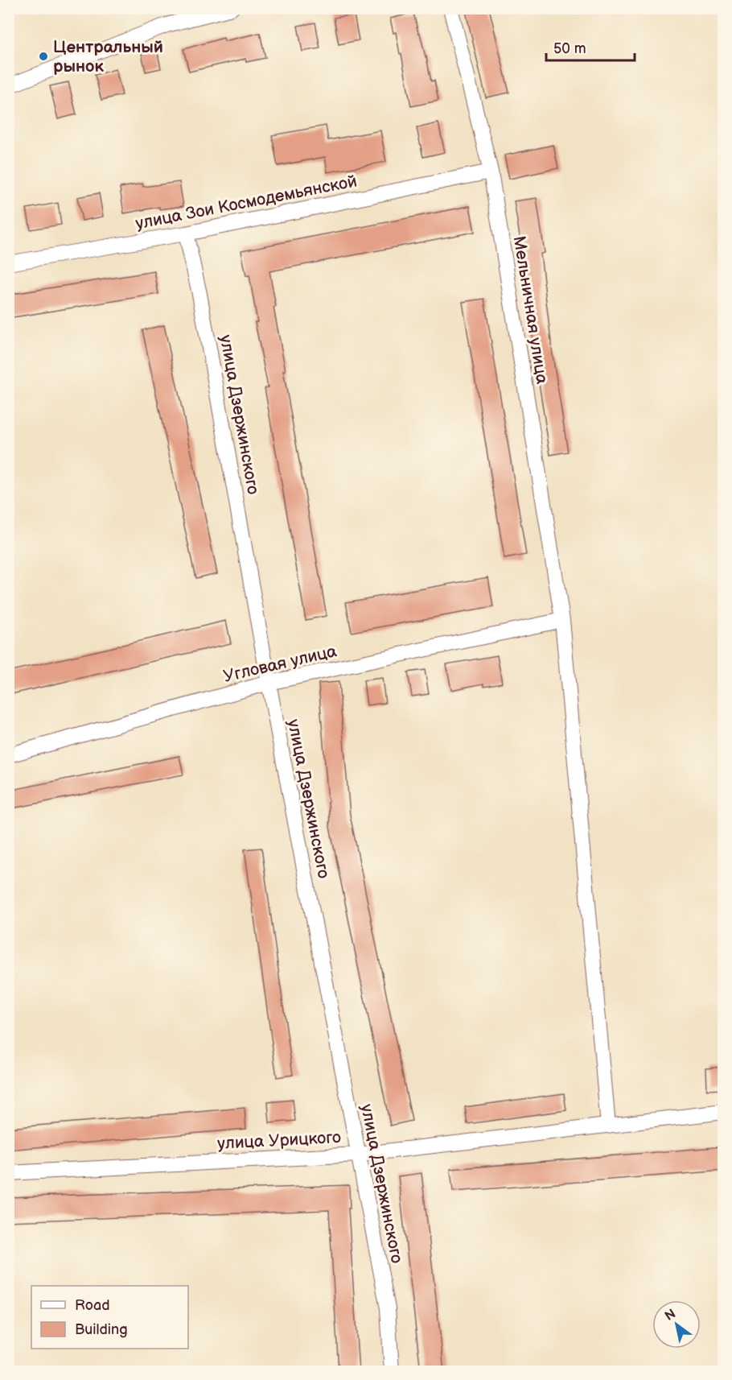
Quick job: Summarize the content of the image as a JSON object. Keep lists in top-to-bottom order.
{
  "streets": {
    "street": [
      "улица Зои Космодемьянской",
      "Мельничная улица",
      "улица Дзержинского",
      "Угловая улица",
      "улица Урицкого"
    ]
  },
  "crossings": [
    ["улица Зои Космодемьянской", "Мельничная улица"],
    ["улица Зои Космодемьянской", "улица Дзержинского"],
    ["Мельничная улица", "Угловая улица"],
    ["Мельничная улица", "улица Урицкого"],
    ["улица Дзержинского", "Угловая улица"],
    ["улица Дзержинского", "улица Урицкого"]
  ],
  "places": ["Центральный рынок"],
  "legend": ["Road", "Building"],
  "scale_bar": "50 m",
  "north": "top left"
}
